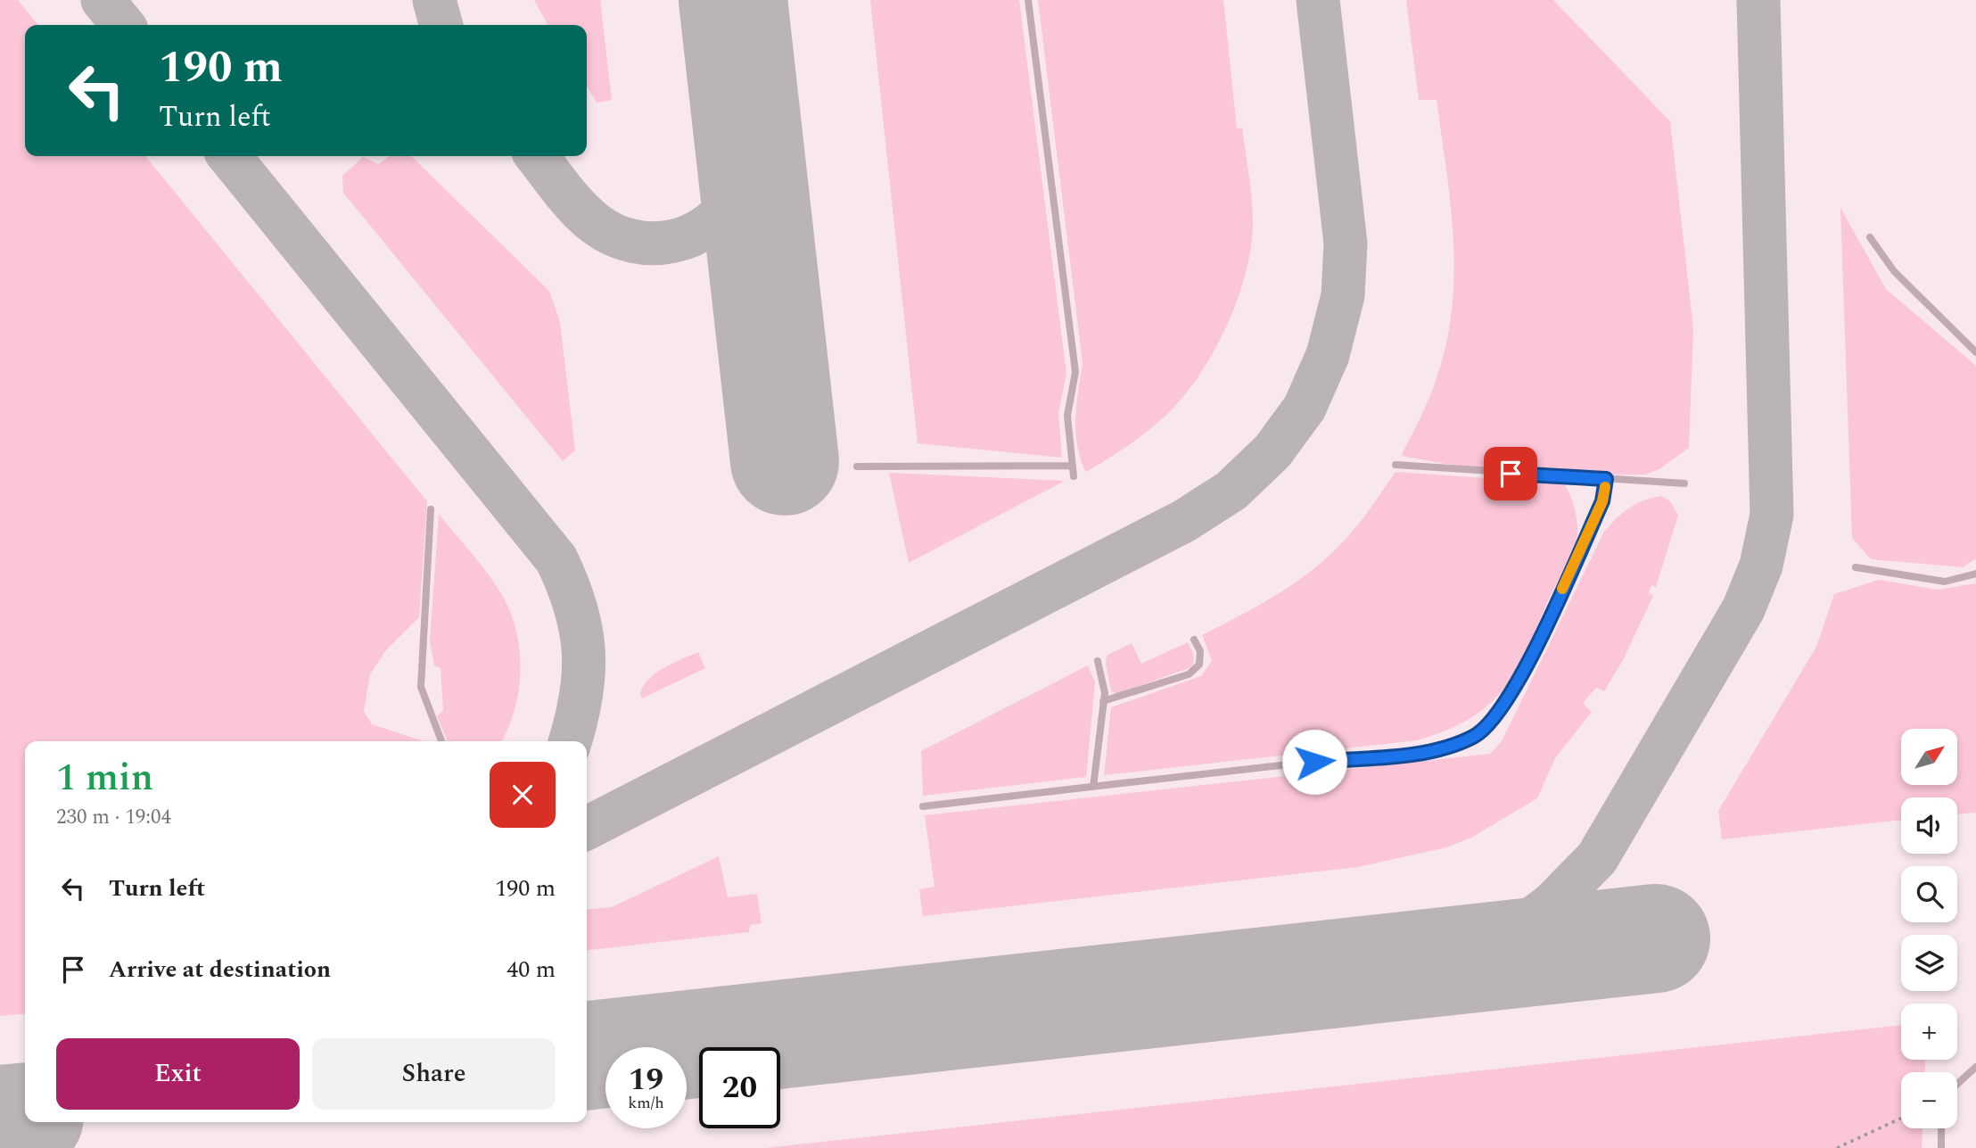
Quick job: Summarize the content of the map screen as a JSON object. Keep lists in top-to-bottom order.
{
  "north": "top right",
  "page": {
    "turn": ["190 m", "Turn left"],
    "map_buttons": ["+", "−"],
    "heading": ["1 min", "230 m · 19:04"],
    "list": [
      {
        "name": "Turn left",
        "value": "190 m"
      },
      {
        "name": "Arrive at destination",
        "value": "40 m"
      }
    ],
    "buttons": ["Exit", "Share"],
    "speed": "19 km/h",
    "limit": "20"
  }
}
